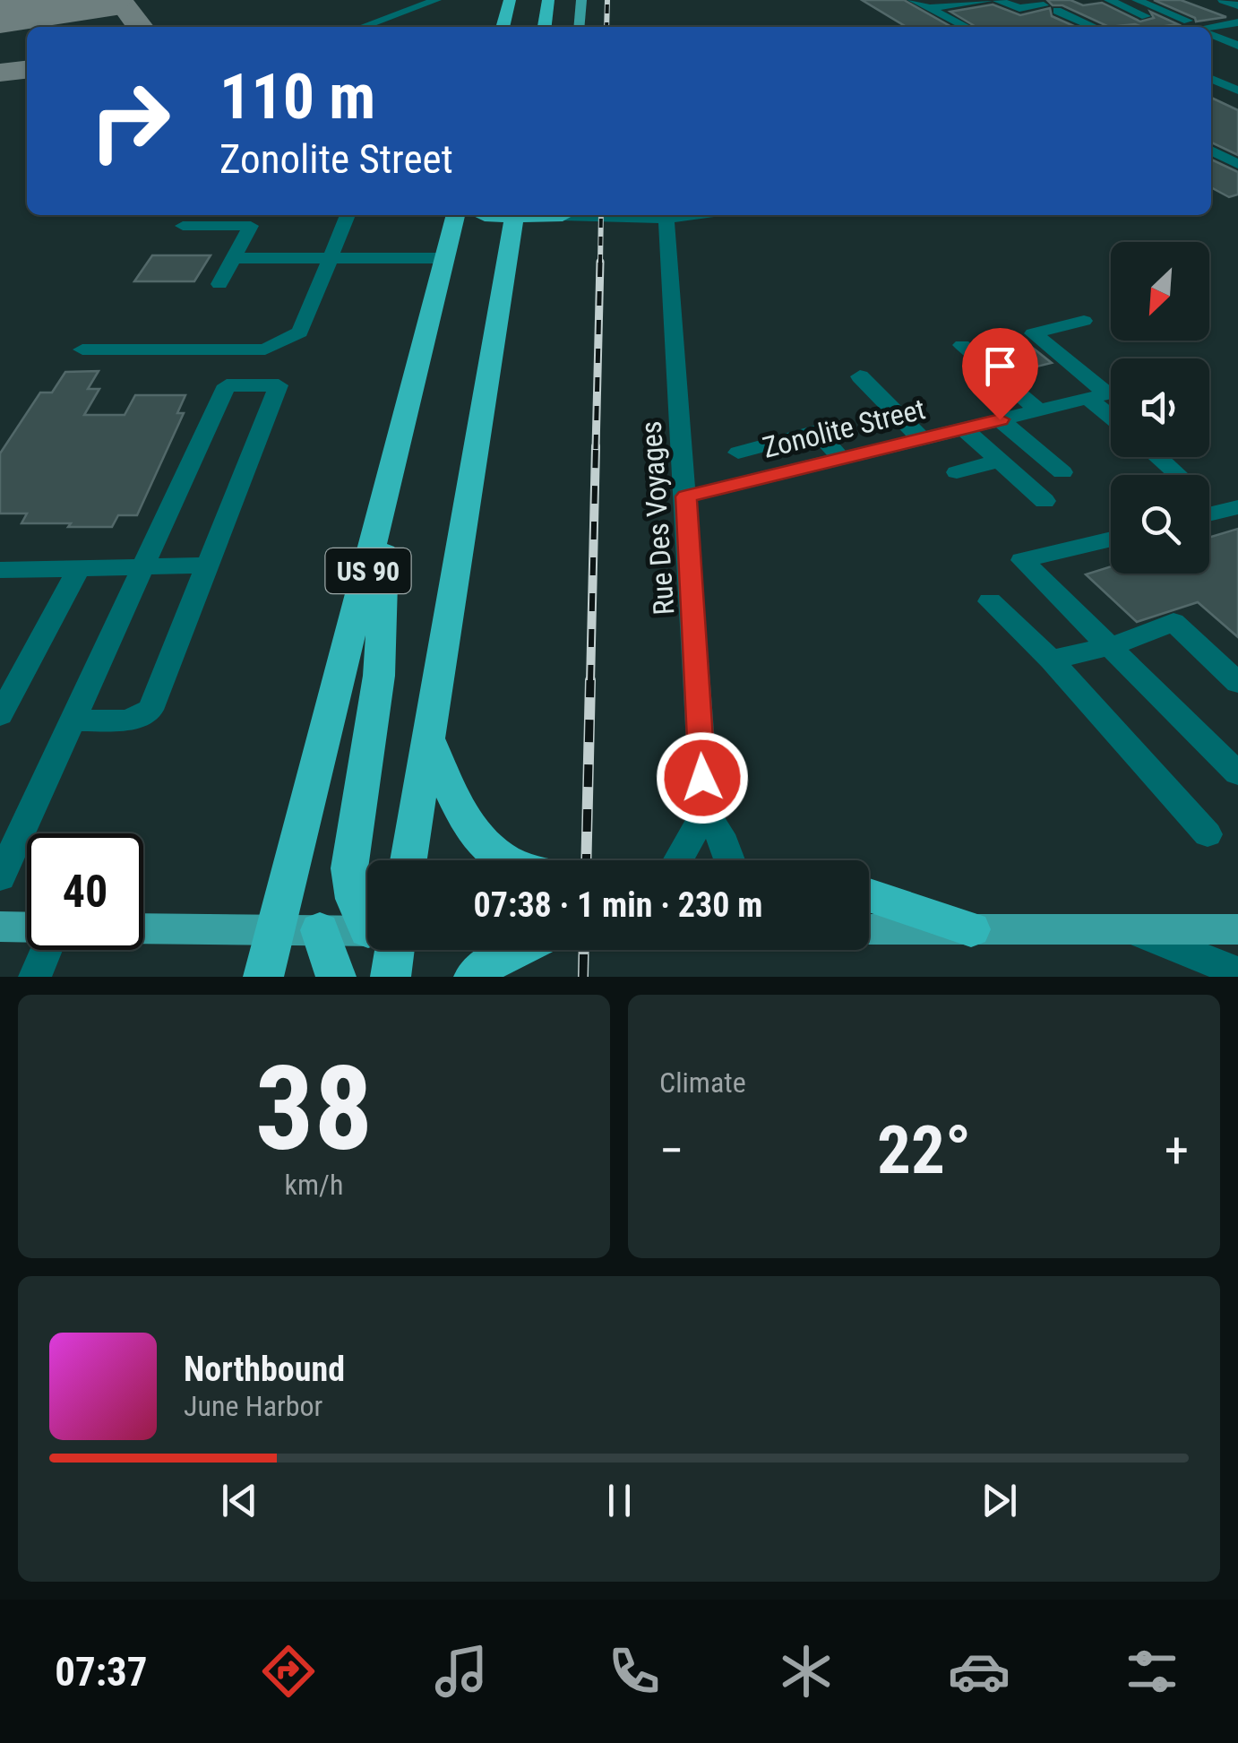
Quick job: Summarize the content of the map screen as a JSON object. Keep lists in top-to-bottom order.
{
  "streets": {
    "highway": ["US 90"],
    "street": ["Zonolite Street", "Rue Des Voyages"]
  },
  "crossings": [
    ["Zonolite Street", "Rue Des Voyages"]
  ],
  "north": "bottom left",
  "page": {
    "turn": ["110 m", "Zonolite Street"],
    "limit": "40",
    "trip": "07:38 · 1 min · 230 m",
    "tile": [
      ["38", "km/h"],
      "Climate"
    ],
    "heat": ["−", "22°", "+"],
    "song": ["Northbound", "June Harbor"],
    "tabs": "07:37"
  }
}
